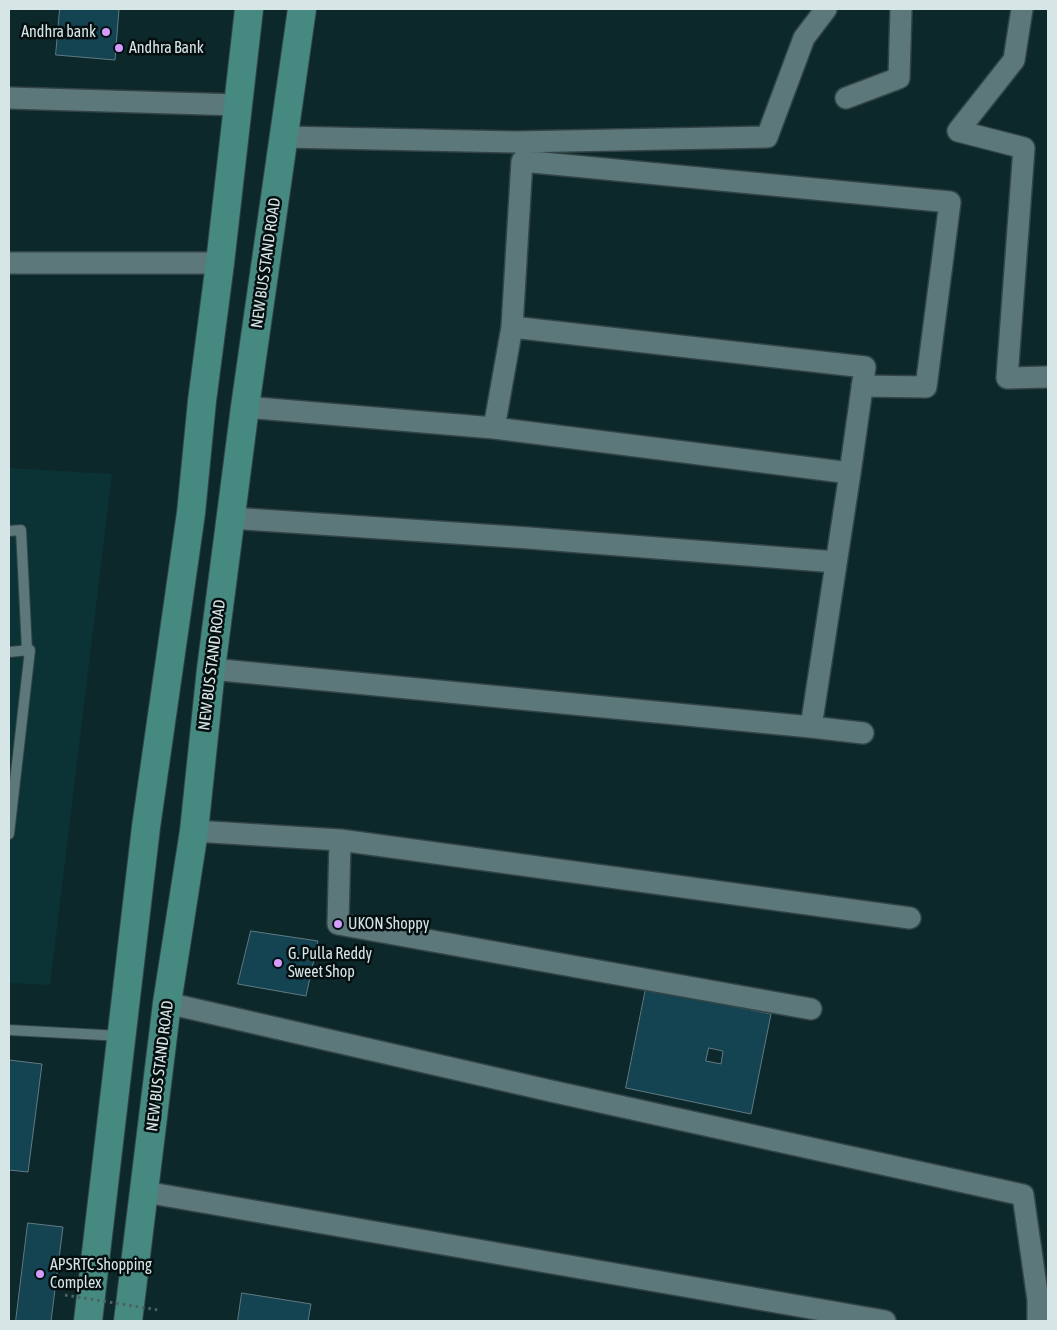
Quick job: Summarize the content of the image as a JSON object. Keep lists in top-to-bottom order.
{
  "streets": {
    "main road": ["NEW BUS STAND ROAD"]
  },
  "places": [
    "Andhra bank",
    "Andhra Bank",
    "UKON Shoppy",
    "G. Pulla Reddy Sweet Shop",
    "APSRTC Shopping Complex"
  ]
}
